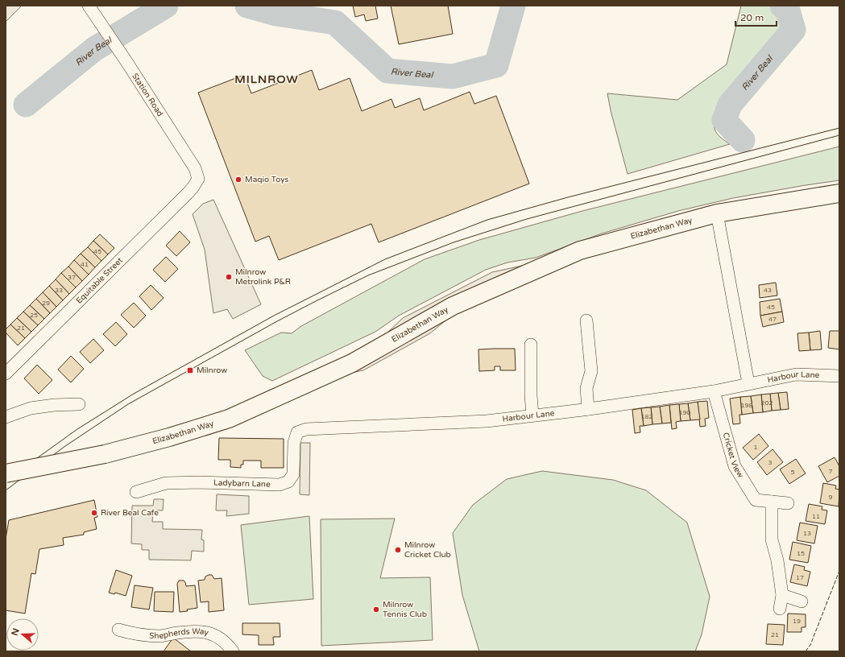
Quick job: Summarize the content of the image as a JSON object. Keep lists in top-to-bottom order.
{
  "streets": {
    "main road": ["Elizabethan Way"],
    "street": [
      "Station Road",
      "Equitable Street",
      "Harbour Lane",
      "Cricket View",
      "Ladybarn Lane",
      "Shepherds Way"
    ]
  },
  "crossings": [
    ["Station Road", "Equitable Street"],
    ["Harbour Lane", "Cricket View"],
    ["Harbour Lane", "Ladybarn Lane"]
  ],
  "districts": ["MILNROW"],
  "water": ["River Beal"],
  "places": {
    "other": [
      "Maqio Toys",
      "Milnrow Metrolink P&R",
      "River Beal Cafe",
      "Milnrow Cricket Club",
      "Milnrow Tennis Club"
    ],
    "transit": ["Milnrow"]
  },
  "house_numbers": [
    "45",
    "41",
    "37",
    "33",
    "43",
    "29",
    "45",
    "25",
    "47",
    "21",
    "202",
    "198",
    "190",
    "182",
    "1",
    "3",
    "7",
    "5",
    "9",
    "11",
    "13",
    "15",
    "17",
    "19",
    "21"
  ],
  "scale_bar": "20 m",
  "north": "left"
}
